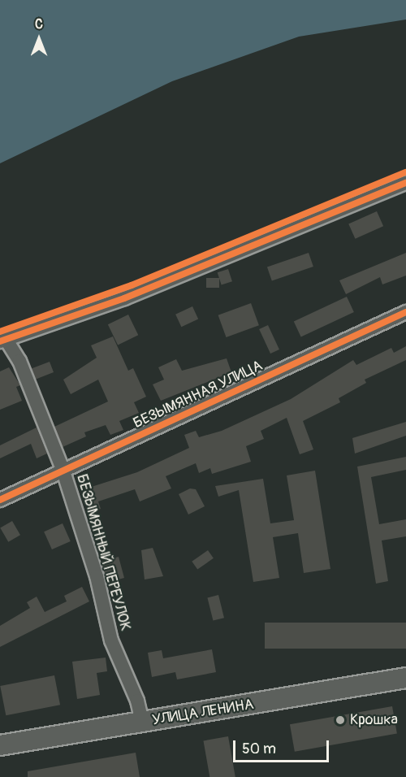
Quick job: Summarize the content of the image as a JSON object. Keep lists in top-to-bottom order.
{
  "streets": {
    "street": ["БЕЗЫМЯННАЯ УЛИЦА", "БЕЗЫМЯННЫЙ ПЕРЕУЛОК", "УЛИЦА ЛЕНИНА"]
  },
  "crossings": [
    ["БЕЗЫМЯННАЯ УЛИЦА", "БЕЗЫМЯННЫЙ ПЕРЕУЛОК"],
    ["БЕЗЫМЯННЫЙ ПЕРЕУЛОК", "УЛИЦА ЛЕНИНА"]
  ],
  "places": ["Крошка"],
  "scale_bar": "50 m",
  "north": "top"
}
